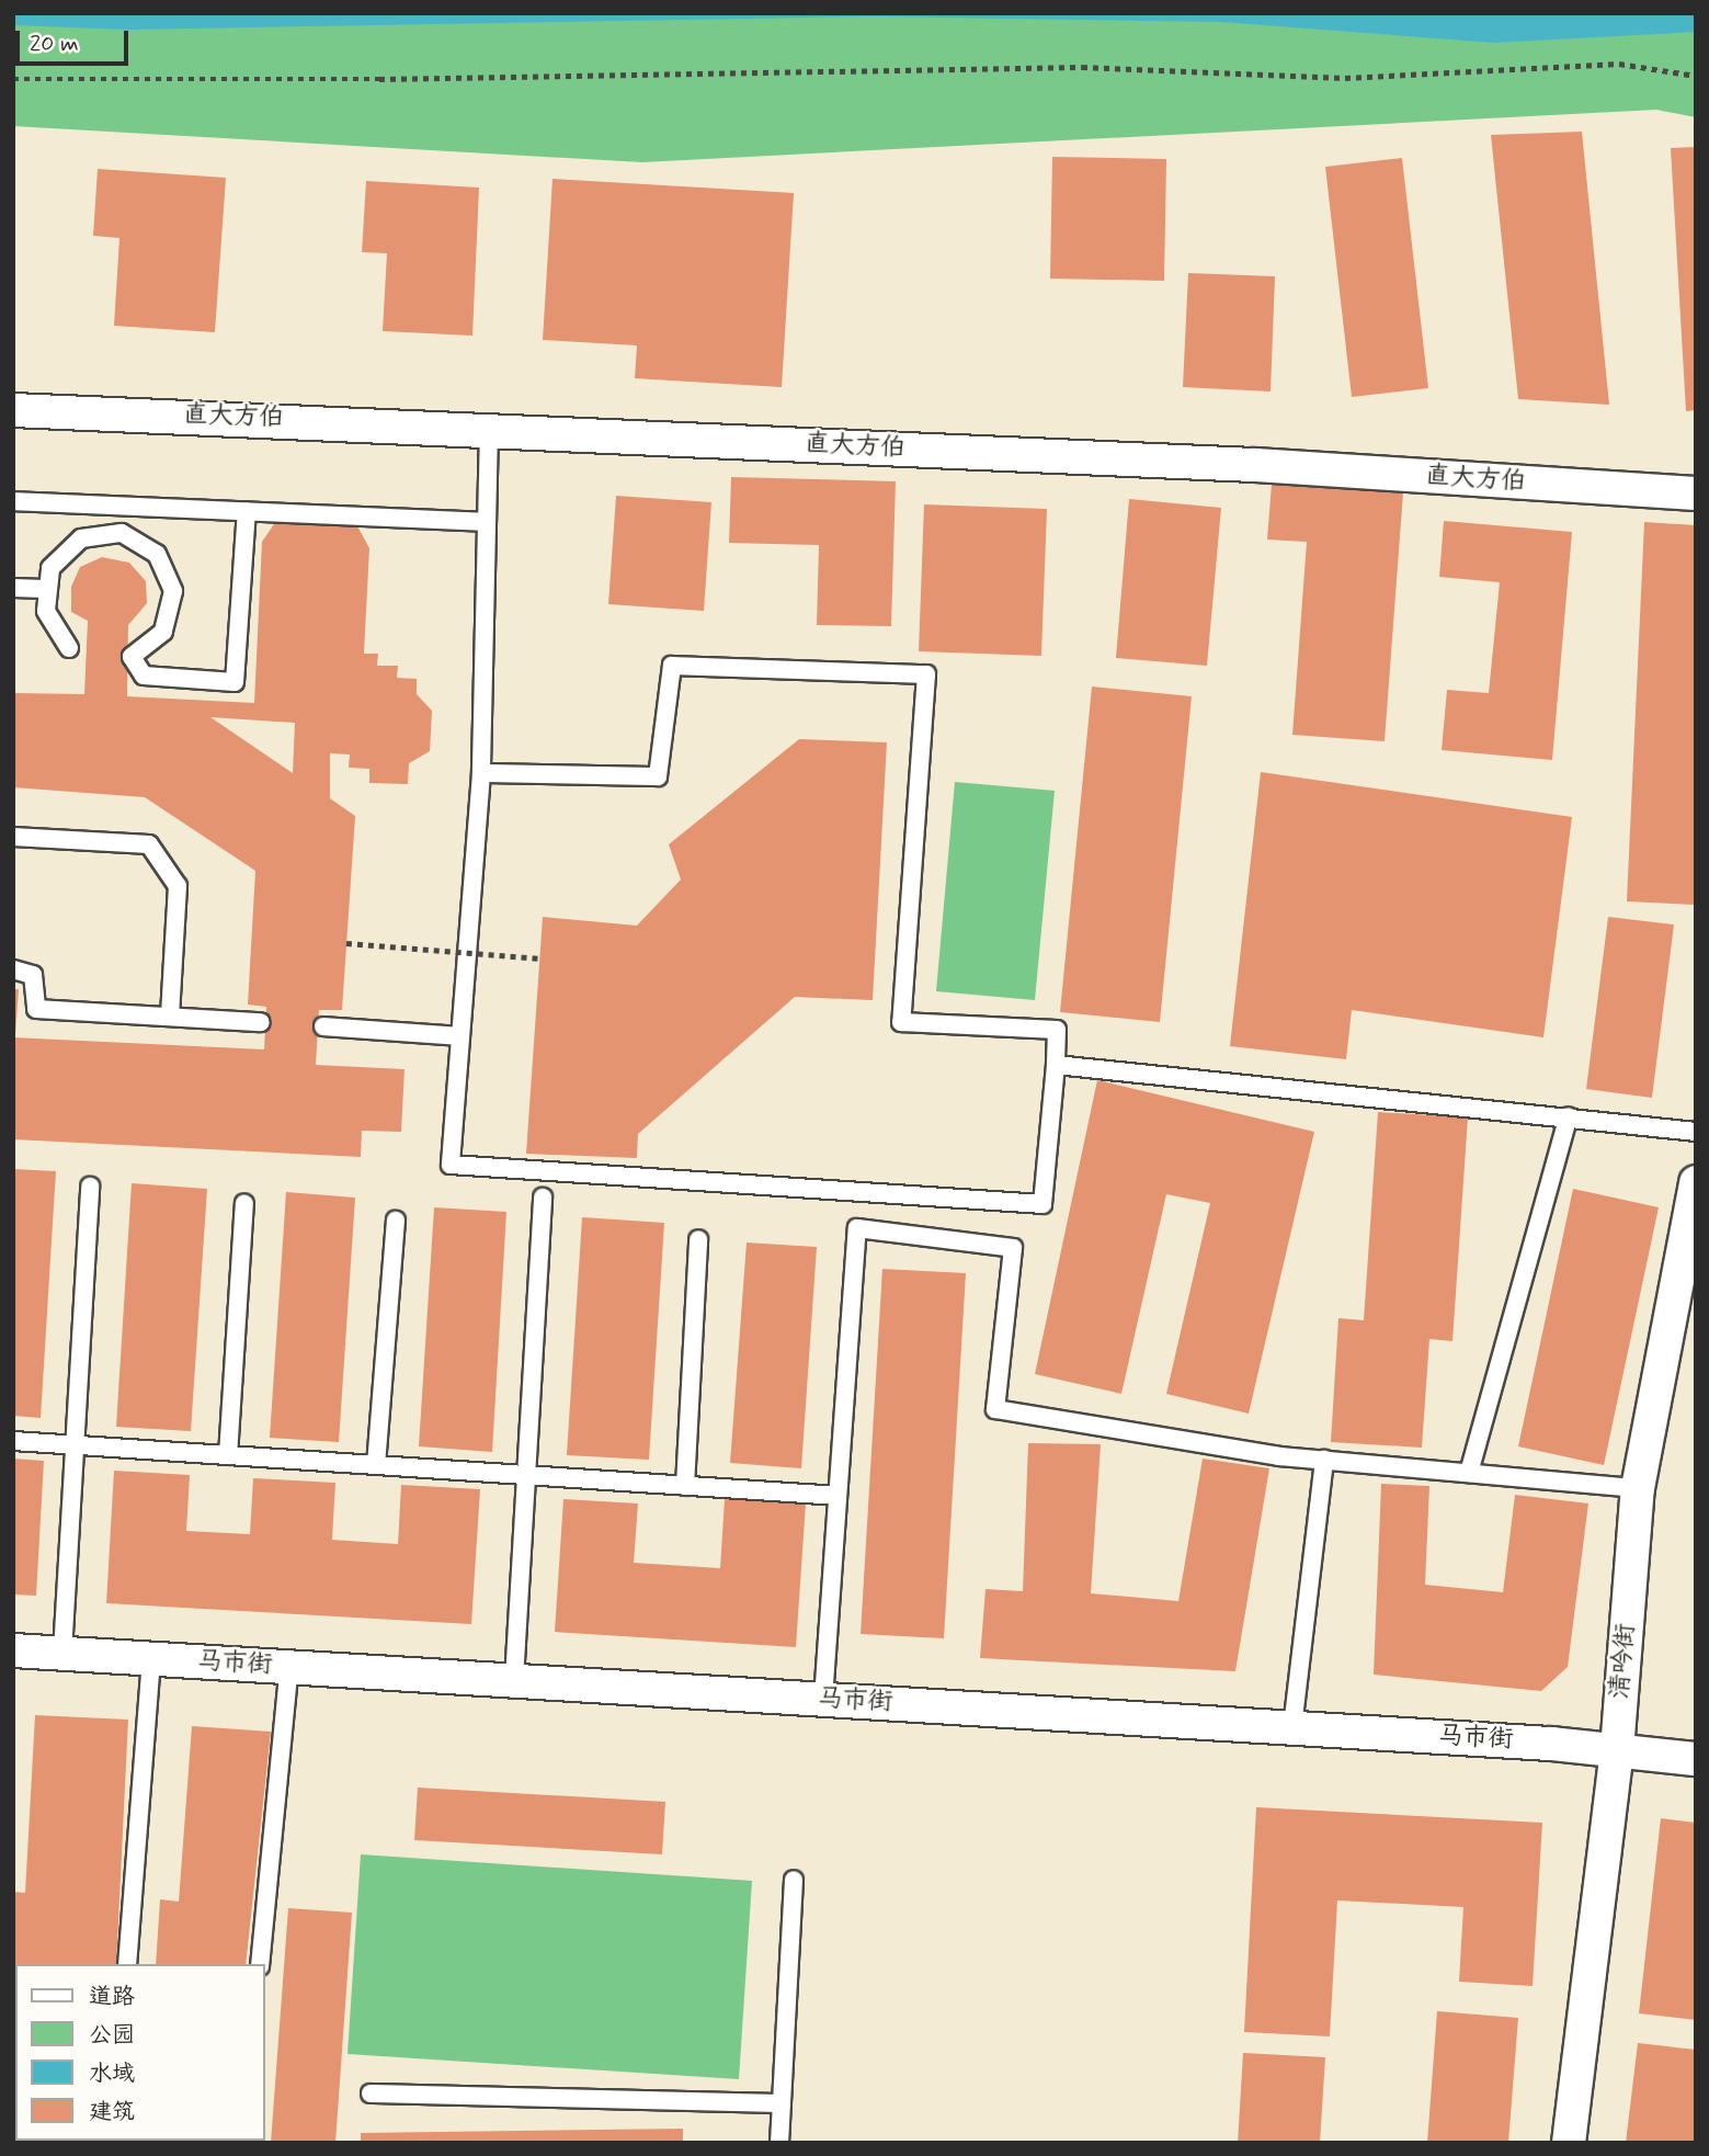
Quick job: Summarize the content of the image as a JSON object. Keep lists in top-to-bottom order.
{
  "streets": {
    "street": ["直大方伯", "清吟街", "马市街"]
  },
  "crossings": [
    ["清吟街", "马市街"]
  ],
  "legend": [
    "道路",
    "公园",
    "水域",
    "建筑"
  ],
  "scale_bar": "20 m"
}
